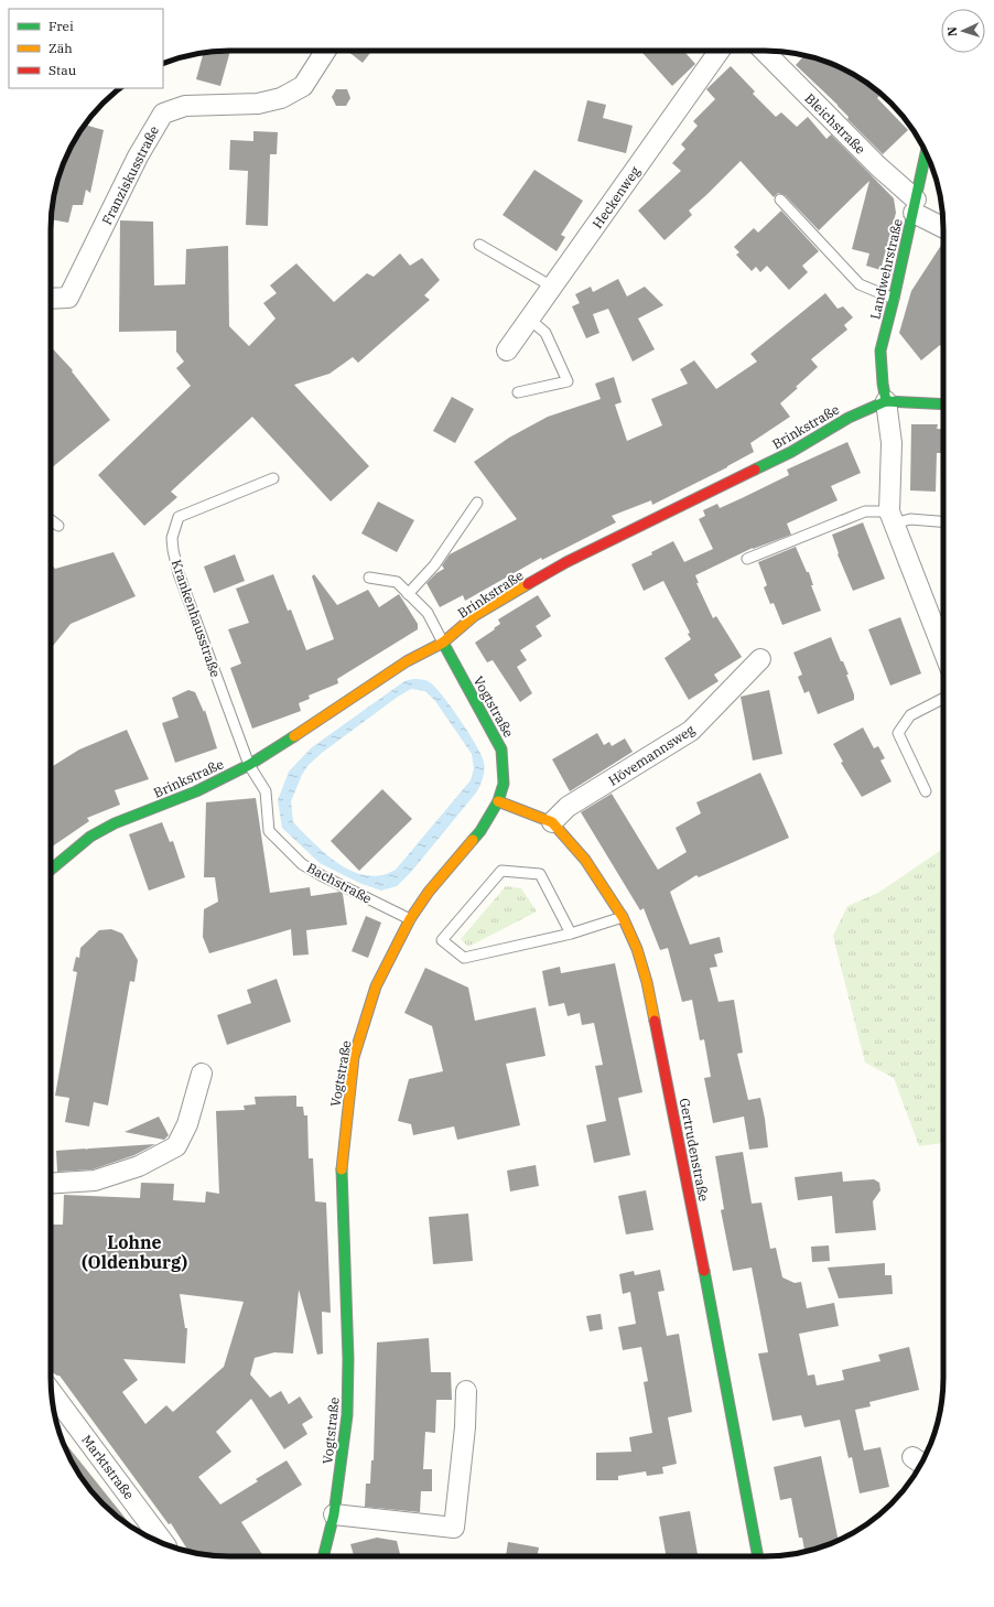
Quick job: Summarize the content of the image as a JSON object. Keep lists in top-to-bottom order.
{
  "streets": {
    "street": [
      "Bleichstraße",
      "Franziskusstraße",
      "Heckenweg",
      "Landwehrstraße",
      "Brinkstraße",
      "Vogtstraße",
      "Hövemannsweg",
      "Gertrudenstraße",
      "Marktstraße"
    ],
    "lane": ["Krankenhausstraße", "Bachstraße"]
  },
  "crossings": [
    ["Bleichstraße", "Landwehrstraße"],
    ["Landwehrstraße", "Brinkstraße"],
    ["Brinkstraße", "Krankenhausstraße"],
    ["Brinkstraße", "Vogtstraße"],
    ["Brinkstraße", "Bachstraße"],
    ["Krankenhausstraße", "Bachstraße"],
    ["Vogtstraße", "Bachstraße"],
    ["Vogtstraße", "Gertrudenstraße"],
    ["Hövemannsweg", "Gertrudenstraße"]
  ],
  "districts": ["Lohne (Oldenburg)"],
  "legend": ["Frei", "Zäh", "Stau"],
  "north": "left"
}
